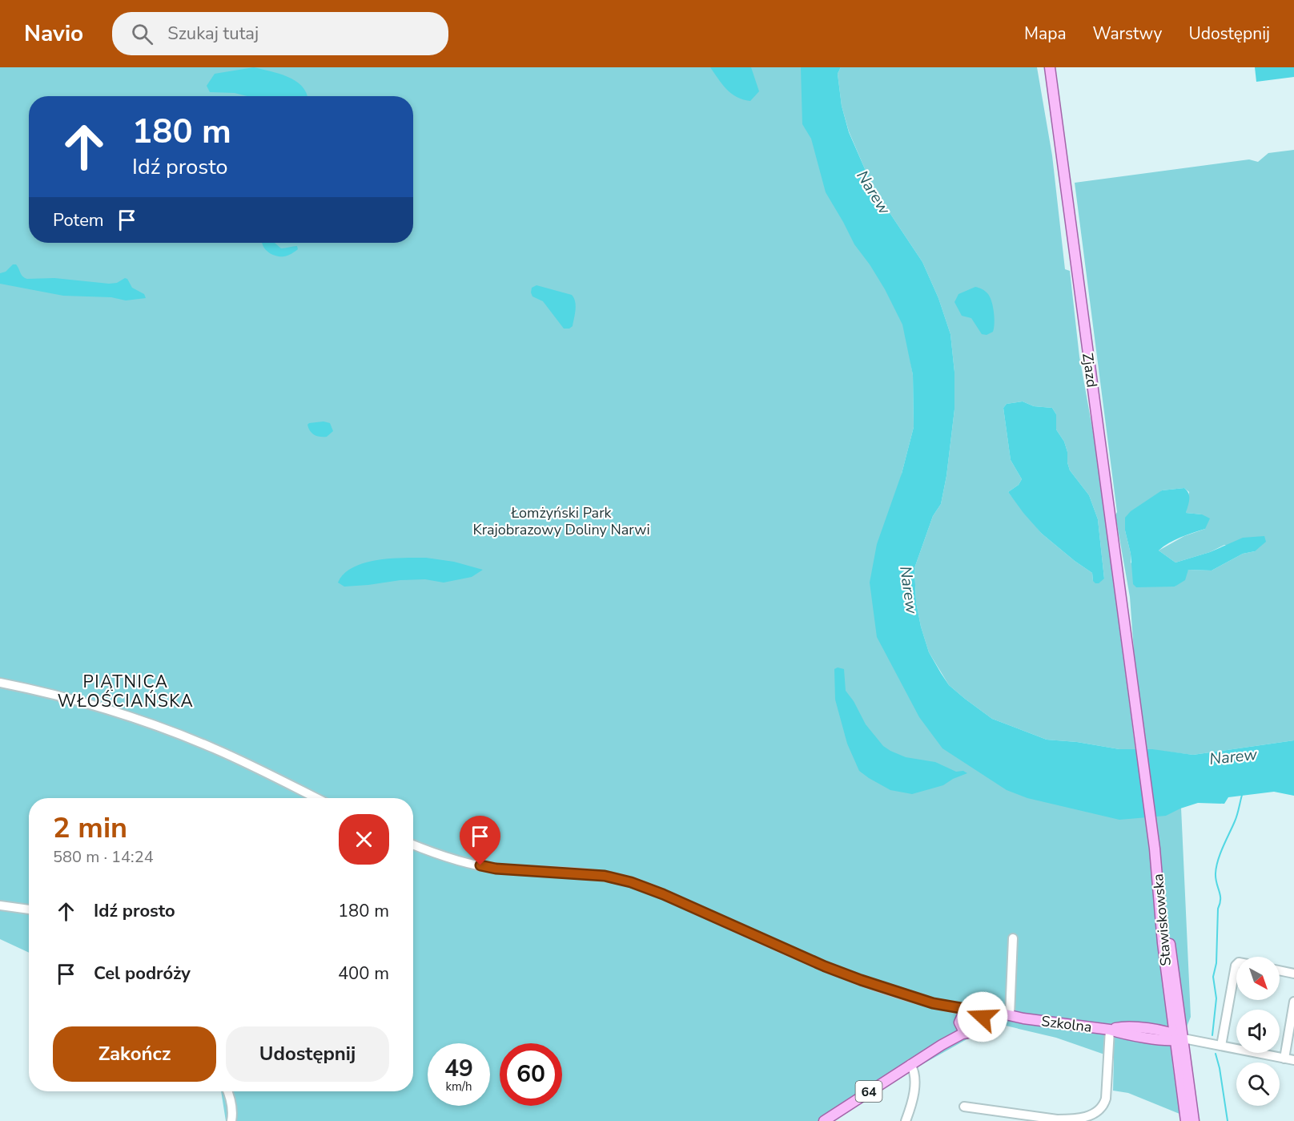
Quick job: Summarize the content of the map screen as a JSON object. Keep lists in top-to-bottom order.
{
  "streets": {
    "main road": [
      "Zjazd",
      "Stawiskowska",
      "Szkolna",
      "64"
    ]
  },
  "crossings": [
    ["Zjazd", "Stawiskowska"],
    ["Stawiskowska", "64"],
    ["Szkolna", "64"]
  ],
  "districts": ["PIĄTNICA WŁOŚCIAŃSKA"],
  "water": ["Narew"],
  "parks": ["Łomżyński Park Krajobrazowy Doliny Narwi"],
  "north": "bottom right",
  "page": {
    "header": "Navio",
    "search": "Szukaj tutaj",
    "nav": ["Mapa", "Warstwy", "Udostępnij"],
    "turn": ["180 m", "Idź prosto"],
    "then": "Potem",
    "heading": ["2 min", "580 m · 14:24"],
    "list": [
      {
        "name": "Idź prosto",
        "value": "180 m"
      },
      {
        "name": "Cel podróży",
        "value": "400 m"
      }
    ],
    "buttons": ["Zakończ", "Udostępnij"],
    "speed": "49 km/h",
    "limit": "60"
  }
}
